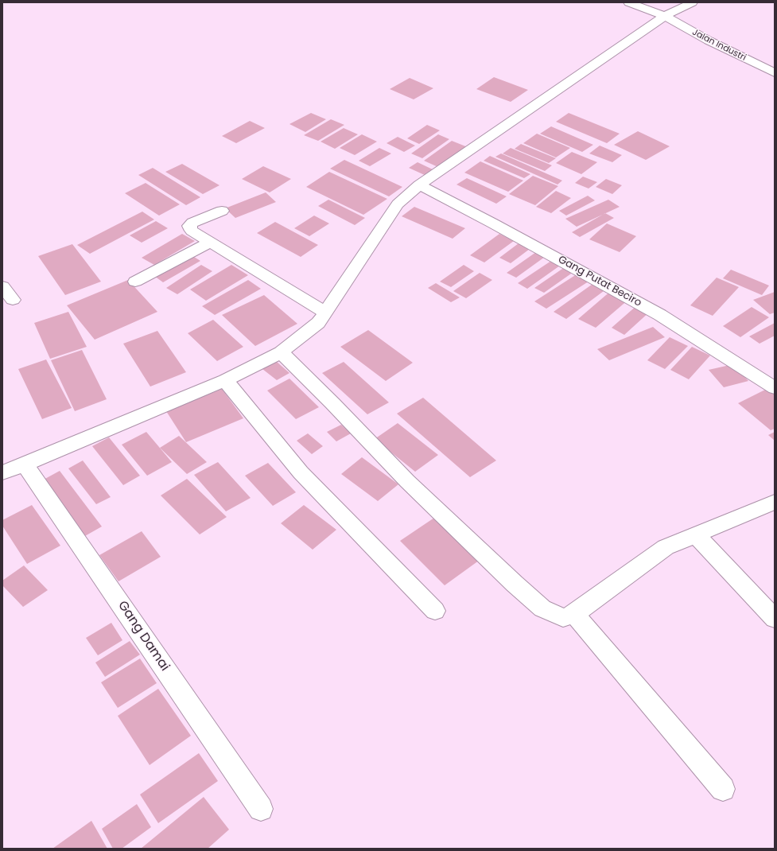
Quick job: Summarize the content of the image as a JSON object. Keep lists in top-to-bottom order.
{
  "streets": {
    "street": ["Jalan Industri", "Gang Putat Beciro", "Gang Damai"]
  }
}
